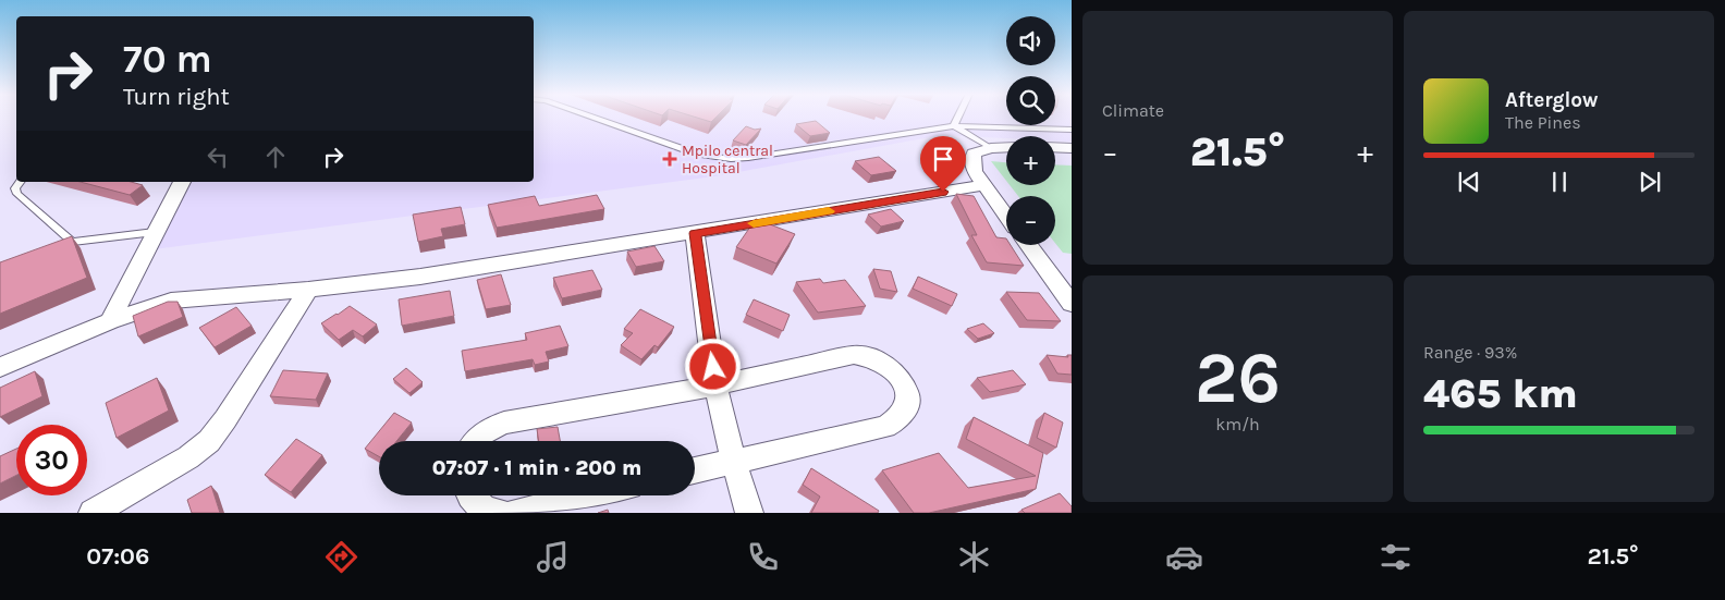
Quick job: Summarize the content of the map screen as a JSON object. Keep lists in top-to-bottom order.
{
  "places": {
    "health": ["Mpilo central Hospital"]
  },
  "page": {
    "tile": [
      "Climate",
      ["26", "km/h"],
      ["Range · 93%", "465 km"]
    ],
    "map_buttons": ["+", "−"],
    "turn": ["70 m", "Turn right"],
    "song": ["Afterglow", "The Pines"],
    "heat": ["−", "21.5°", "+"],
    "limit": "30",
    "trip": "07:07 · 1 min · 200 m",
    "tabs": ["07:06", "21.5°"]
  }
}
